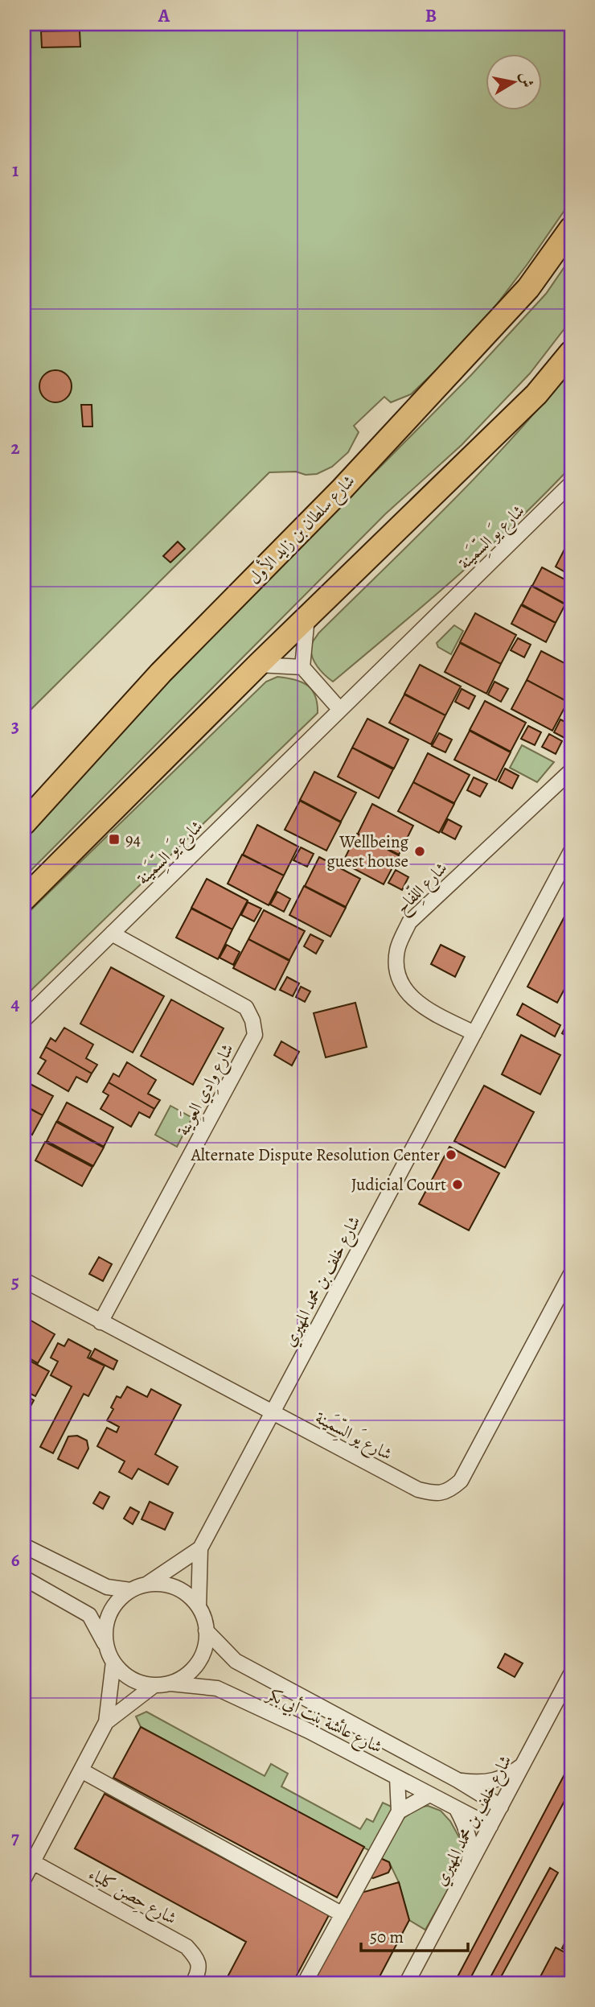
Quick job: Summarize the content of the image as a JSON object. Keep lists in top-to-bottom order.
{
  "streets": {
    "main road": ["شارع سلطان بن زايد الأول"],
    "street": [
      "شارع يَو السِّمَينة",
      "شارع اللِّفاح",
      "شارع وادِي العِوَينة",
      "شارع خلف بن محمد المهيري",
      "شارع عائشة بنت أبي بكر",
      "شارع حِصن كلباء"
    ]
  },
  "crossings": [
    ["شارع يَو السِّمَينة", "شارع وادِي العِوَينة"],
    ["شارع يَو السِّمَينة", "شارع خلف بن محمد المهيري"],
    ["شارع اللِّفاح", "شارع خلف بن محمد المهيري"],
    ["شارع خلف بن محمد المهيري", "شارع عائشة بنت أبي بكر"]
  ],
  "places": {
    "transit": ["94"],
    "other": ["Wellbeing guest house", "Alternate Dispute Resolution Center", "Judicial Court"]
  },
  "scale_bar": "50 m",
  "north": "right",
  "grid": {
    "columns": ["A", "B"],
    "rows": [
      "1",
      "2",
      "3",
      "4",
      "5",
      "6",
      "7"
    ]
  }
}
